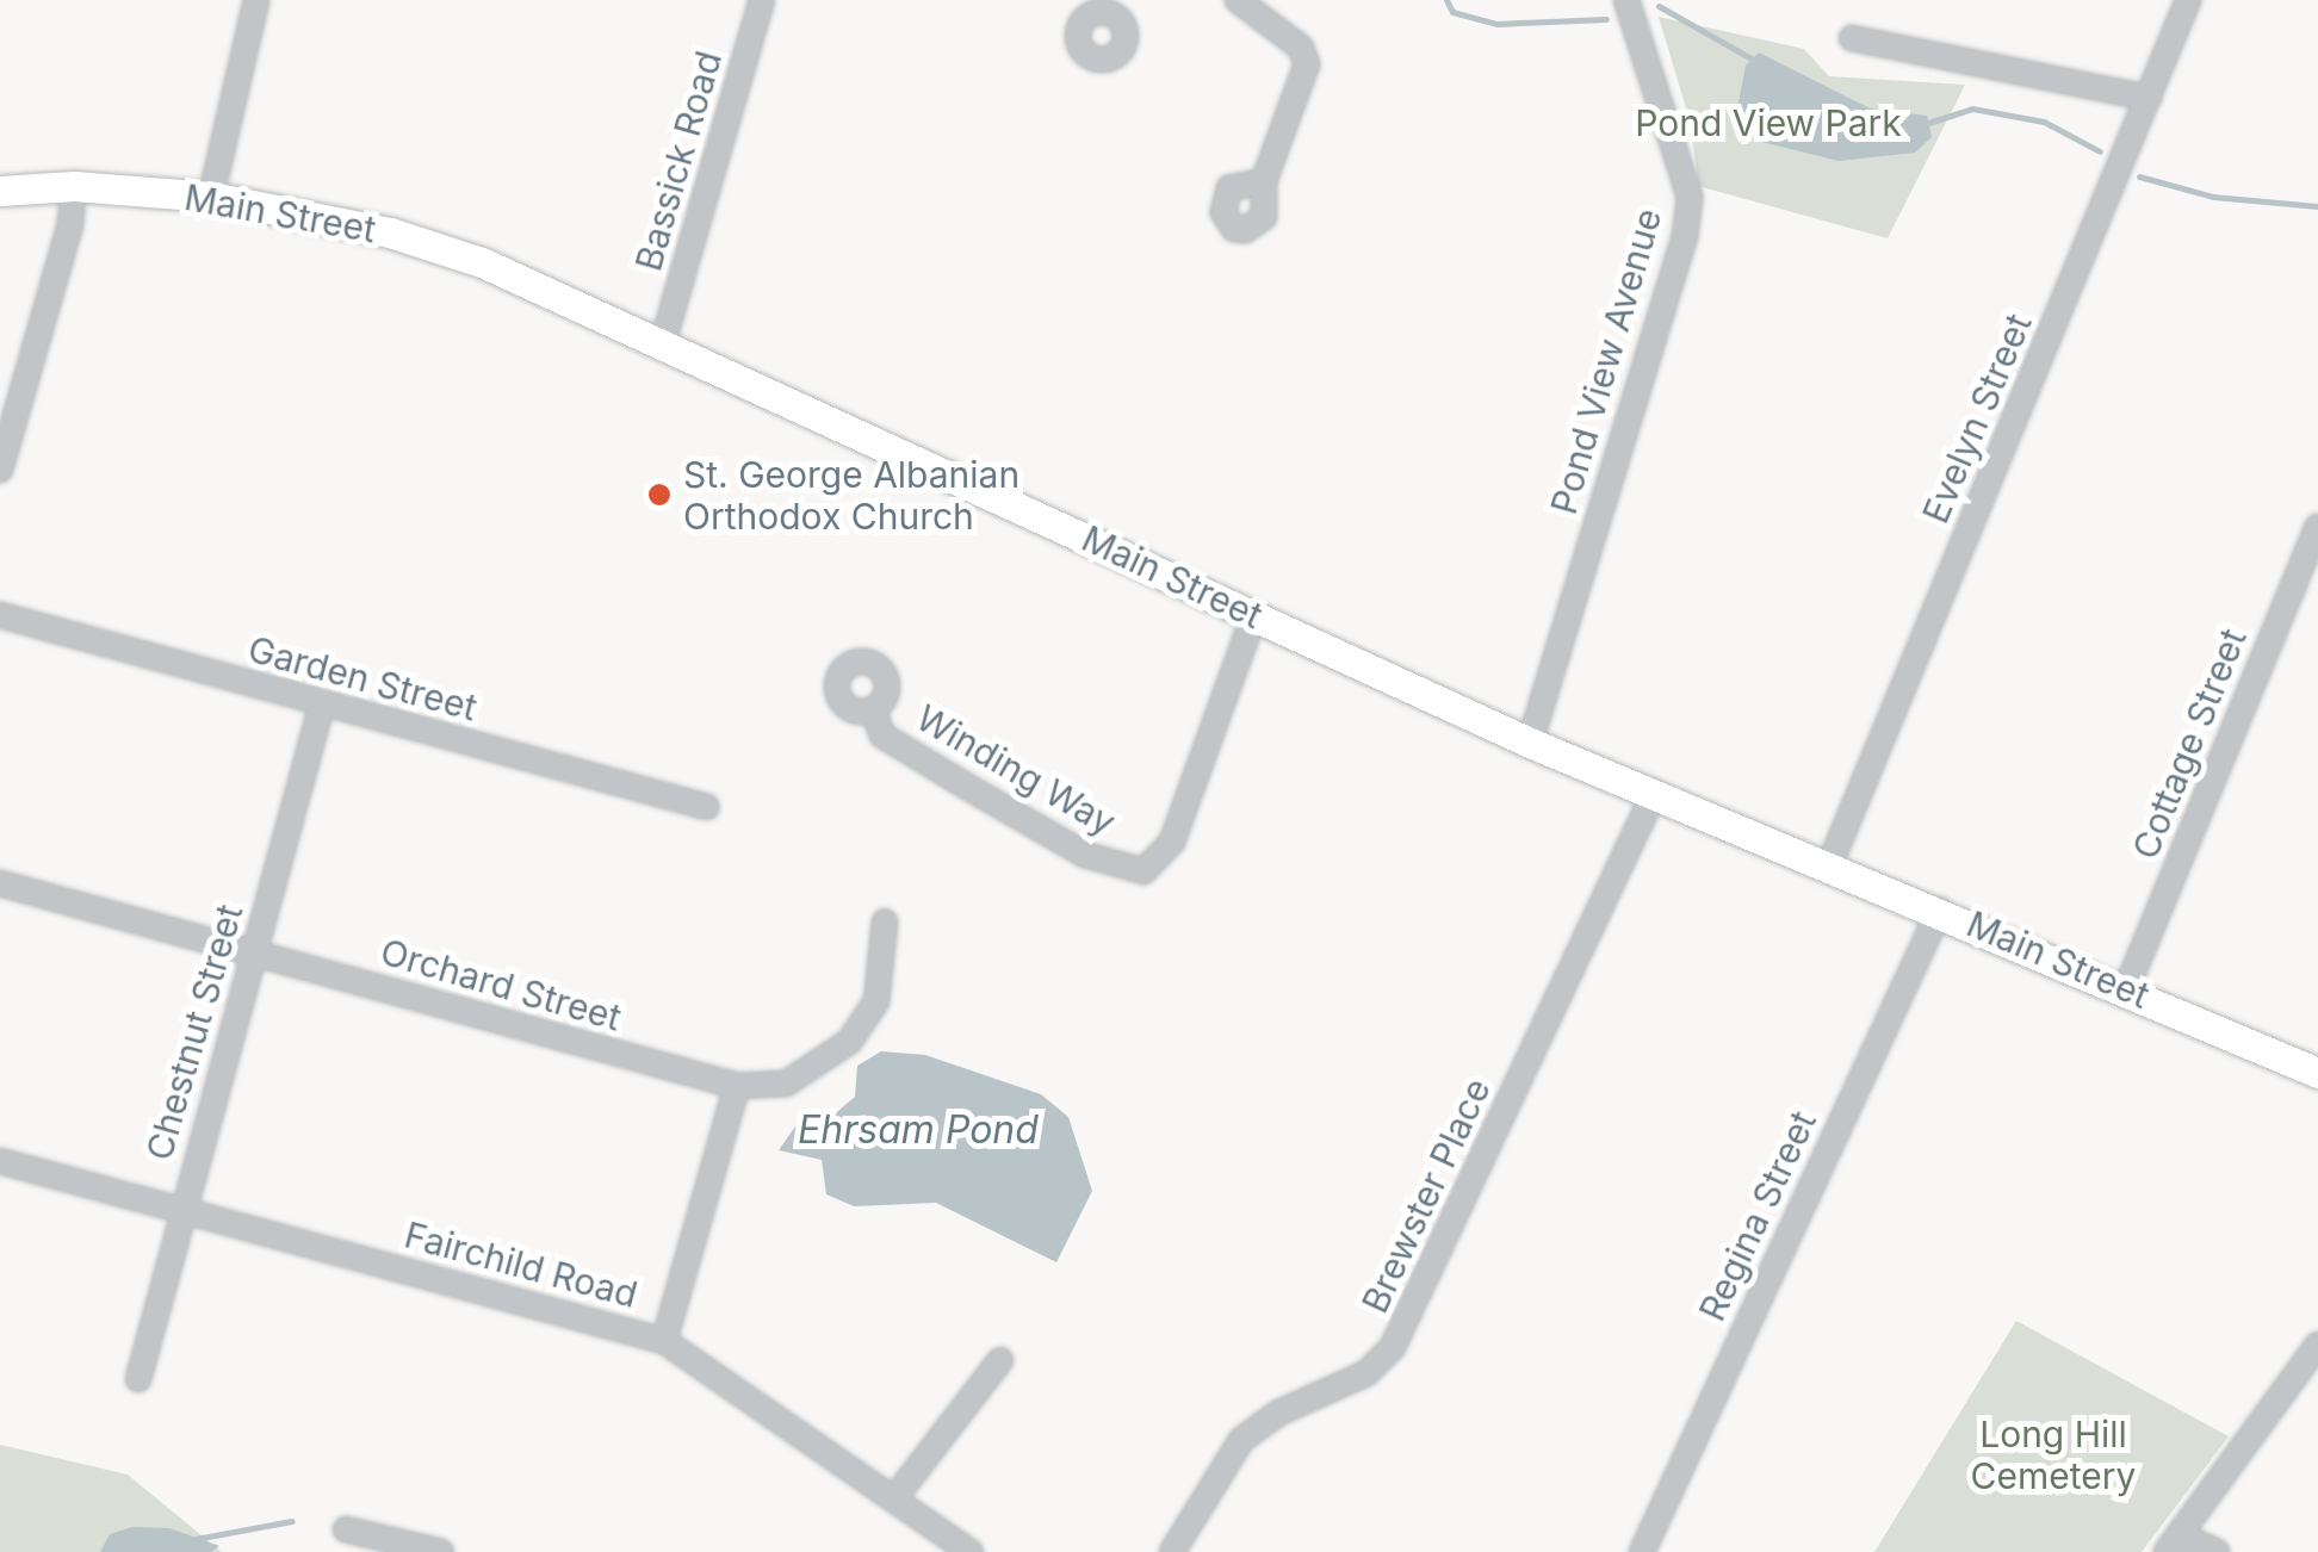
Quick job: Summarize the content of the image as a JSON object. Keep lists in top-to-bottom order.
{
  "streets": {
    "main road": ["Main Street"],
    "street": [
      "Bassick Road",
      "Pond View Avenue",
      "Evelyn Street",
      "Garden Street",
      "Cottage Street",
      "Winding Way",
      "Orchard Street",
      "Chestnut Street",
      "Brewster Place",
      "Regina Street",
      "Fairchild Road"
    ]
  },
  "crossings": [
    ["Bassick Road", "Main Street"],
    ["Main Street", "Pond View Avenue"],
    ["Main Street", "Evelyn Street"],
    ["Main Street", "Cottage Street"],
    ["Main Street", "Winding Way"],
    ["Main Street", "Brewster Place"],
    ["Main Street", "Regina Street"],
    ["Garden Street", "Chestnut Street"],
    ["Orchard Street", "Chestnut Street"],
    ["Chestnut Street", "Fairchild Road"]
  ],
  "water": ["Ehrsam Pond"],
  "parks": ["Pond View Park", "Long Hill Cemetery"],
  "places": ["St. George Albanian Orthodox Church"]
}
